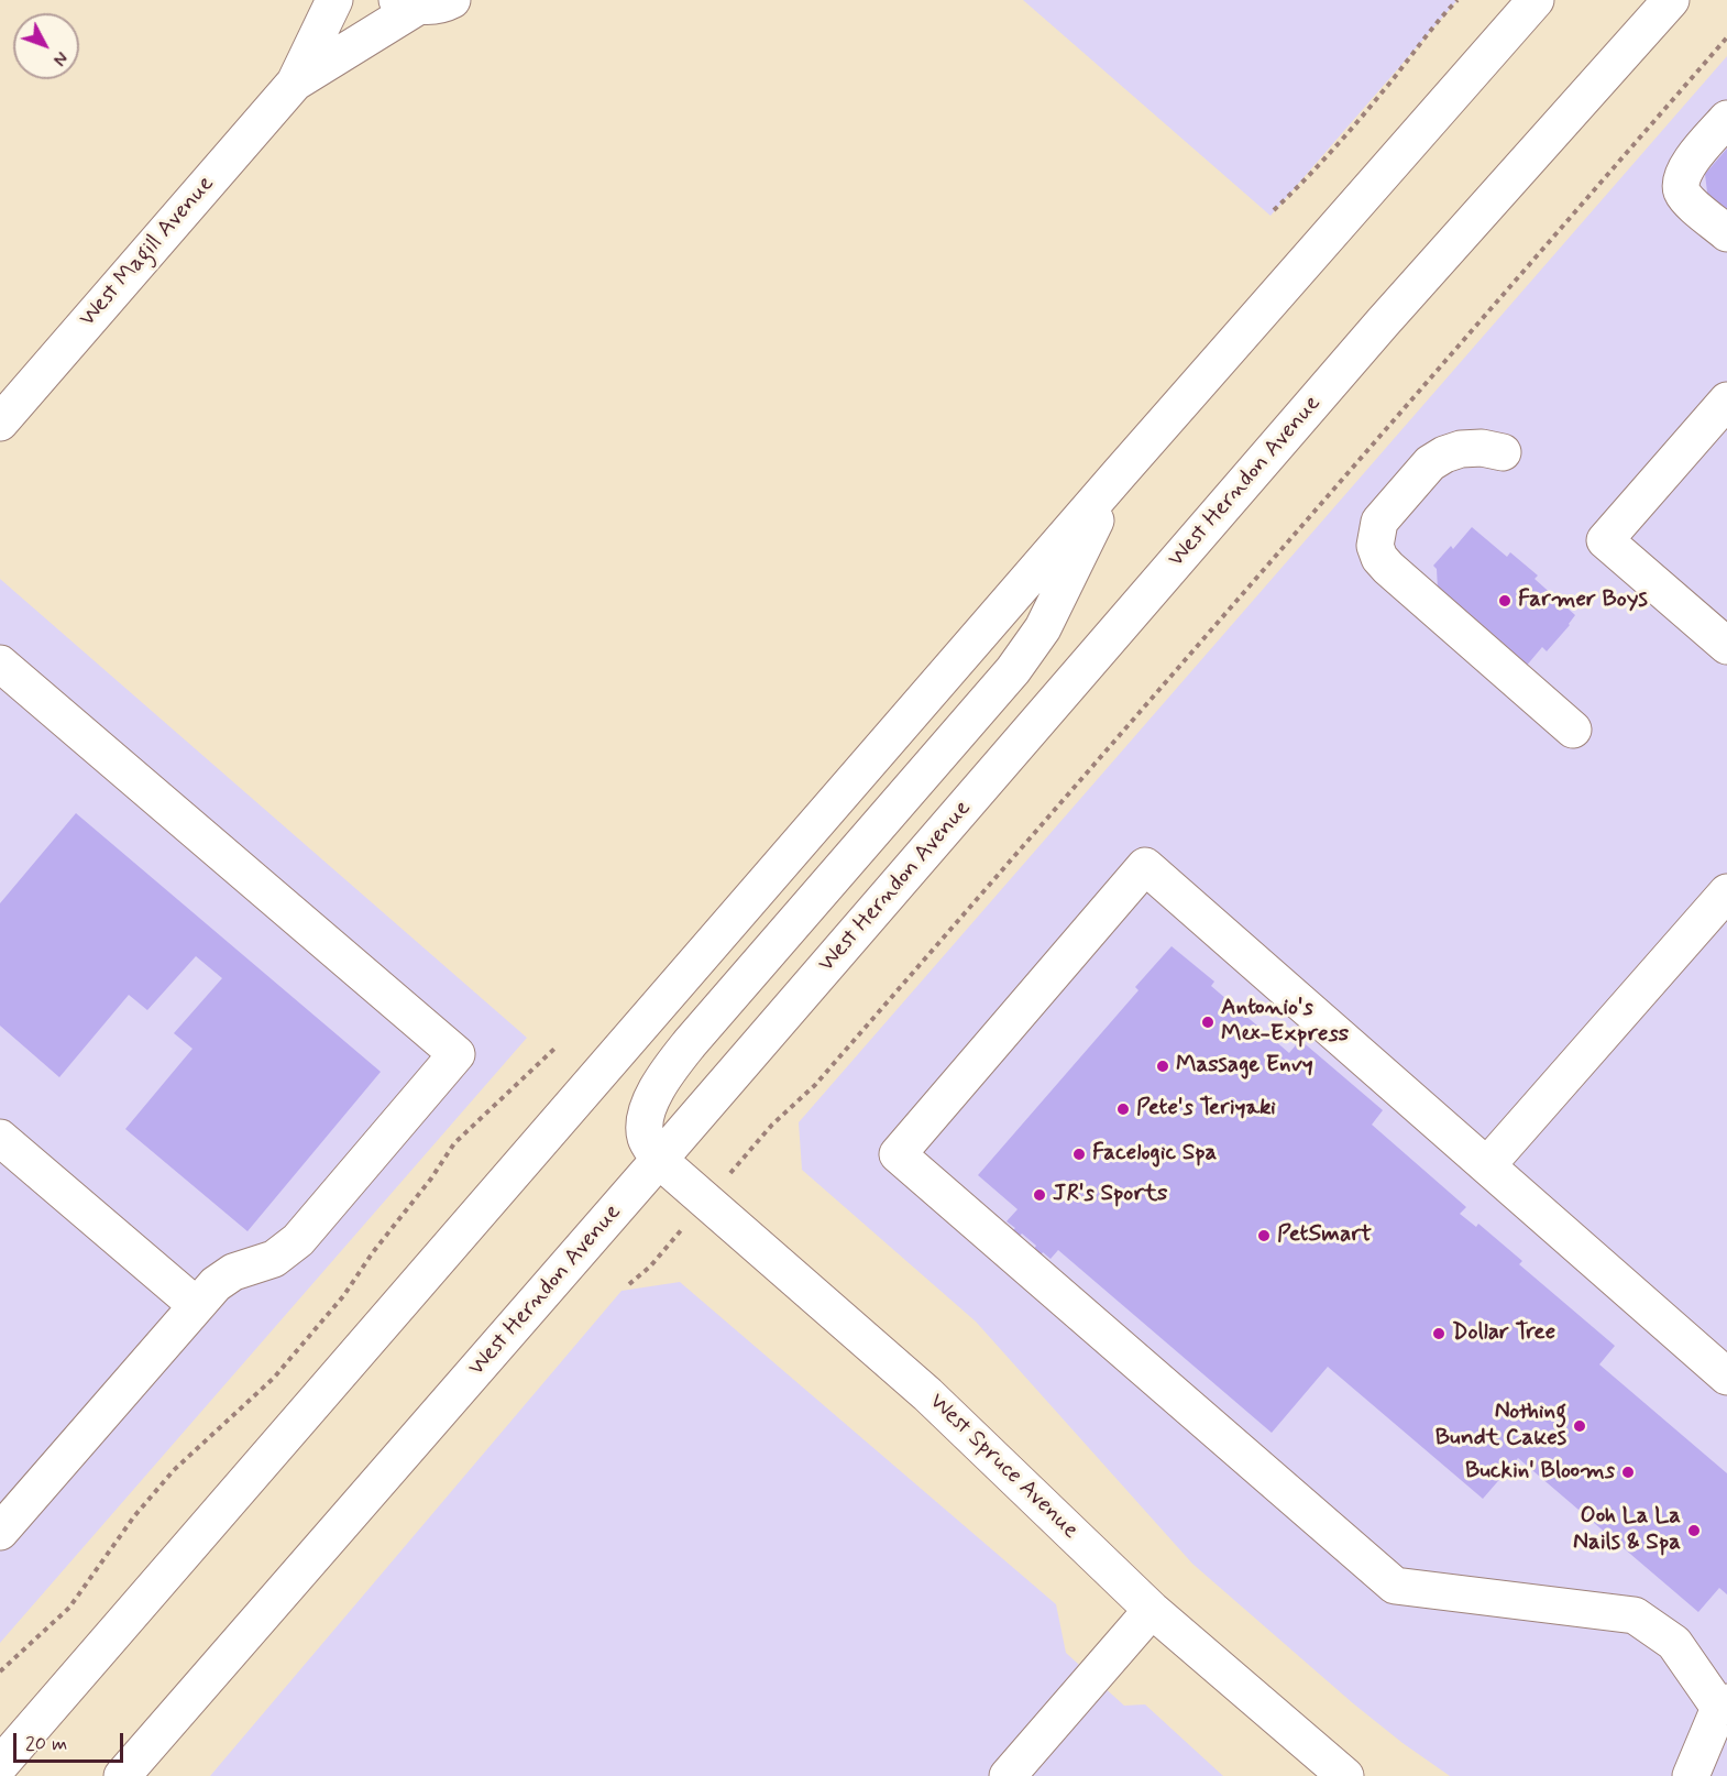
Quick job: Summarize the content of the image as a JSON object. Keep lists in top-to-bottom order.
{
  "streets": {
    "main road": ["West Magill Avenue", "West Herndon Avenue", "West Spruce Avenue"]
  },
  "crossings": [
    ["West Herndon Avenue", "West Spruce Avenue"]
  ],
  "places": [
    "Farmer Boys",
    "Antonio's Mex-Express",
    "Massage Envy",
    "Pete's Teriyaki",
    "Facelogic Spa",
    "JR's Sports",
    "PetSmart",
    "Dollar Tree",
    "Nothing Bundt Cakes",
    "Buckin' Blooms",
    "Ooh La La Nails & Spa"
  ],
  "scale_bar": "20 m",
  "north": "bottom right"
}
